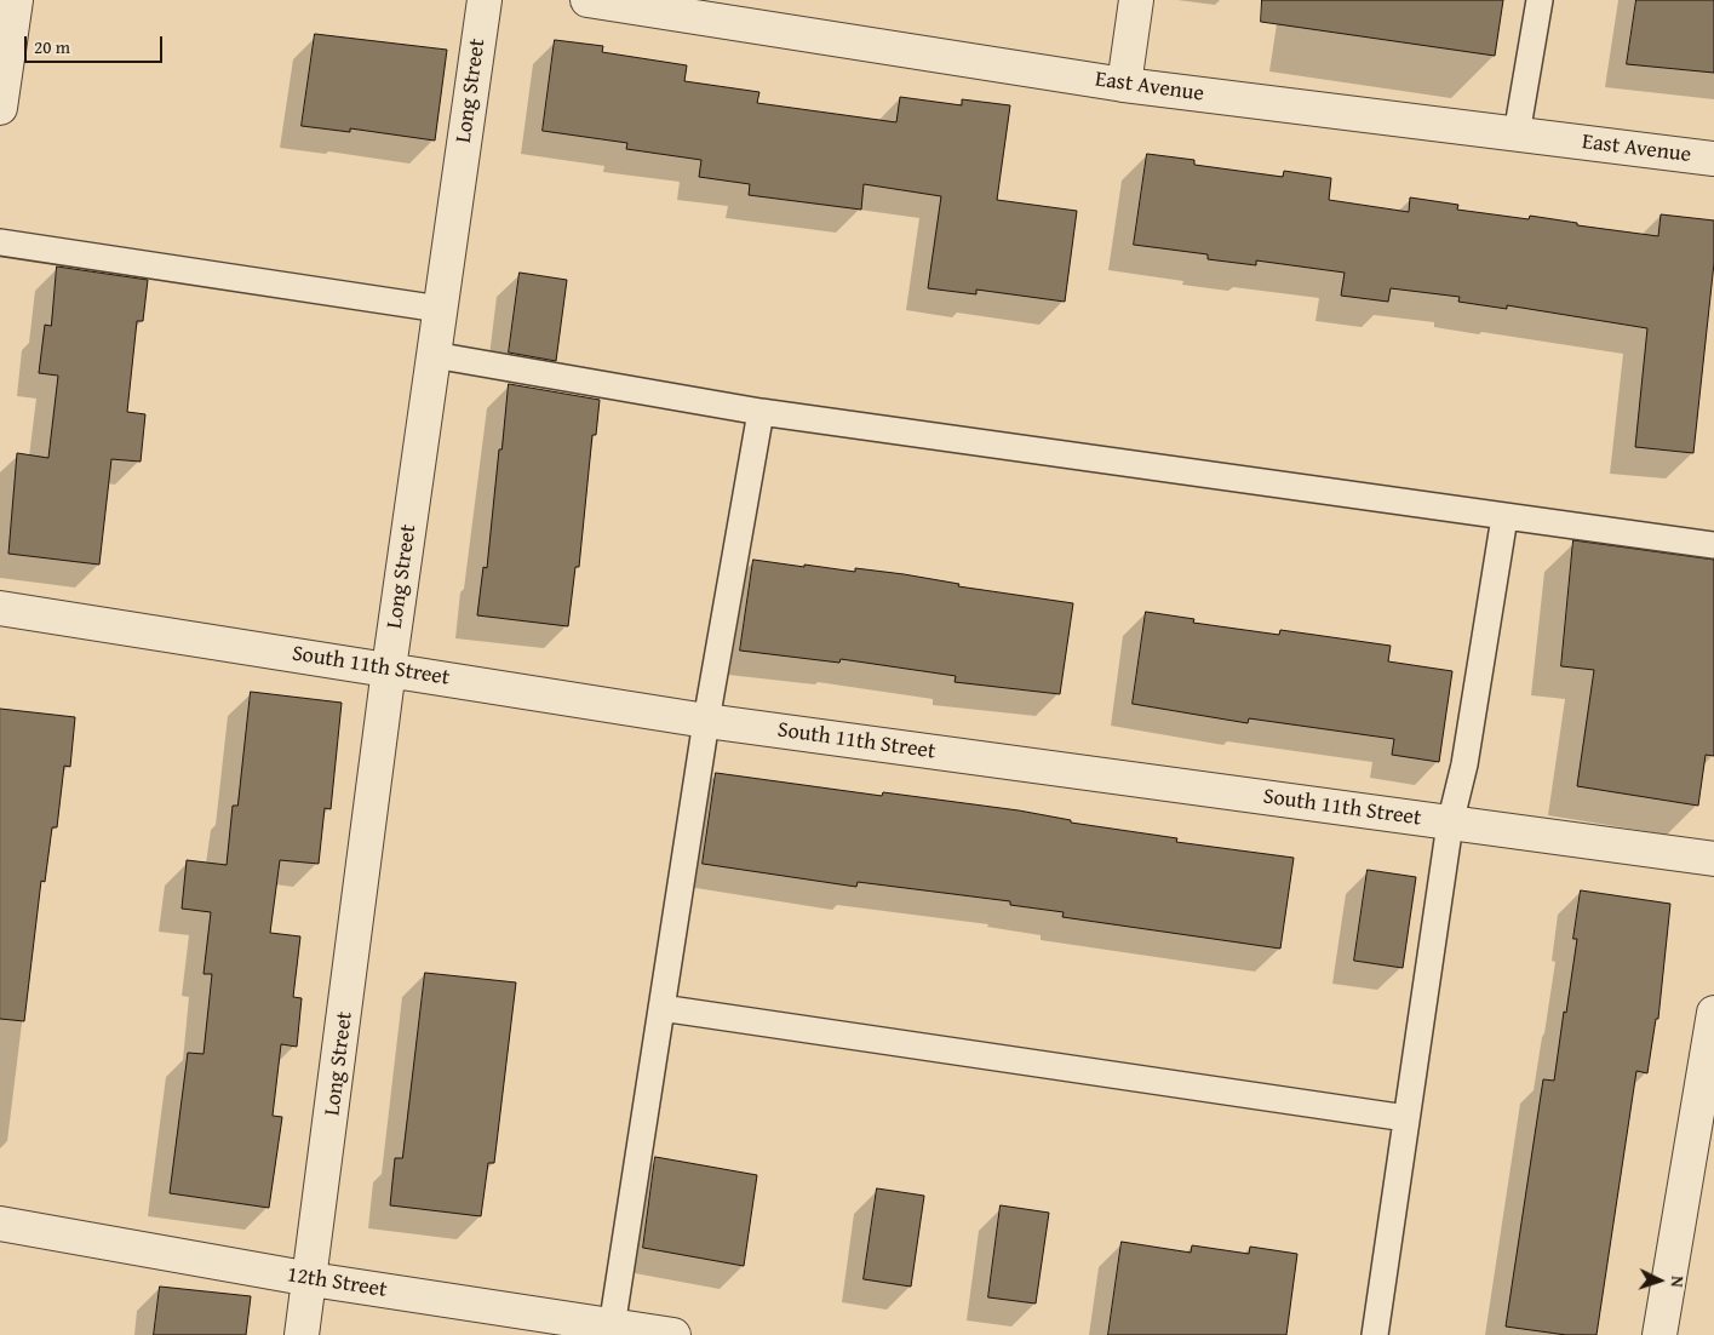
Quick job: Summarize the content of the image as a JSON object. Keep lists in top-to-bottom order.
{
  "streets": {
    "street": [
      "East Avenue",
      "Long Street",
      "South 11th Street",
      "12th Street"
    ]
  },
  "crossings": [
    ["Long Street", "South 11th Street"],
    ["Long Street", "12th Street"]
  ],
  "scale_bar": "20 m",
  "north": "right"
}
